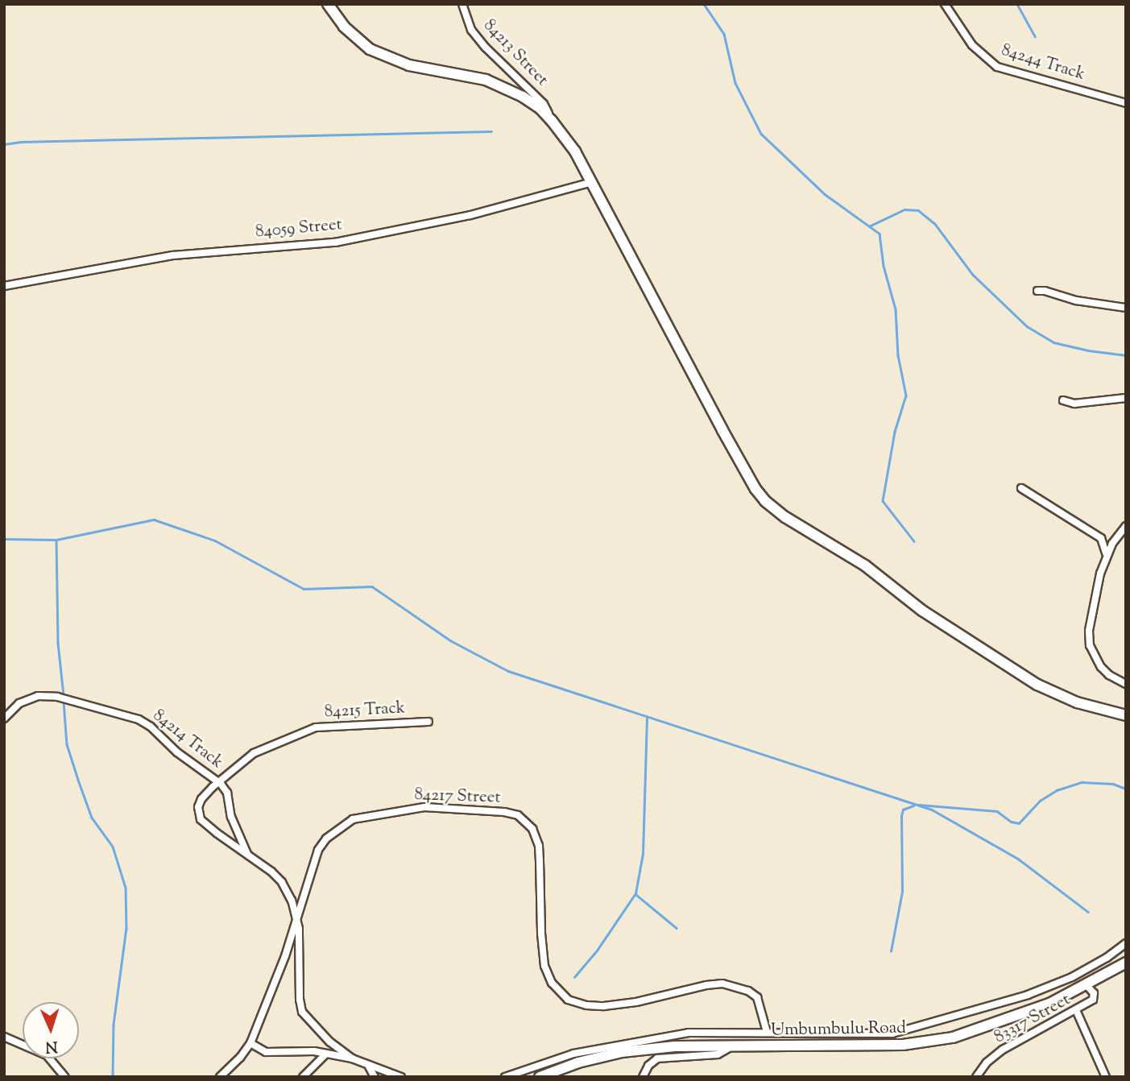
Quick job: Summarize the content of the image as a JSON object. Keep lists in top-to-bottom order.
{
  "streets": {
    "street": [
      "84213 Street",
      "84244 Track",
      "84059 Street",
      "84215 Track",
      "84214 Track",
      "84217 Street",
      "83317 Street",
      "Umbumbulu Road"
    ]
  },
  "crossings": [
    ["84215 Track", "84214 Track"],
    ["83317 Street", "Umbumbulu Road"]
  ],
  "north": "bottom"
}
